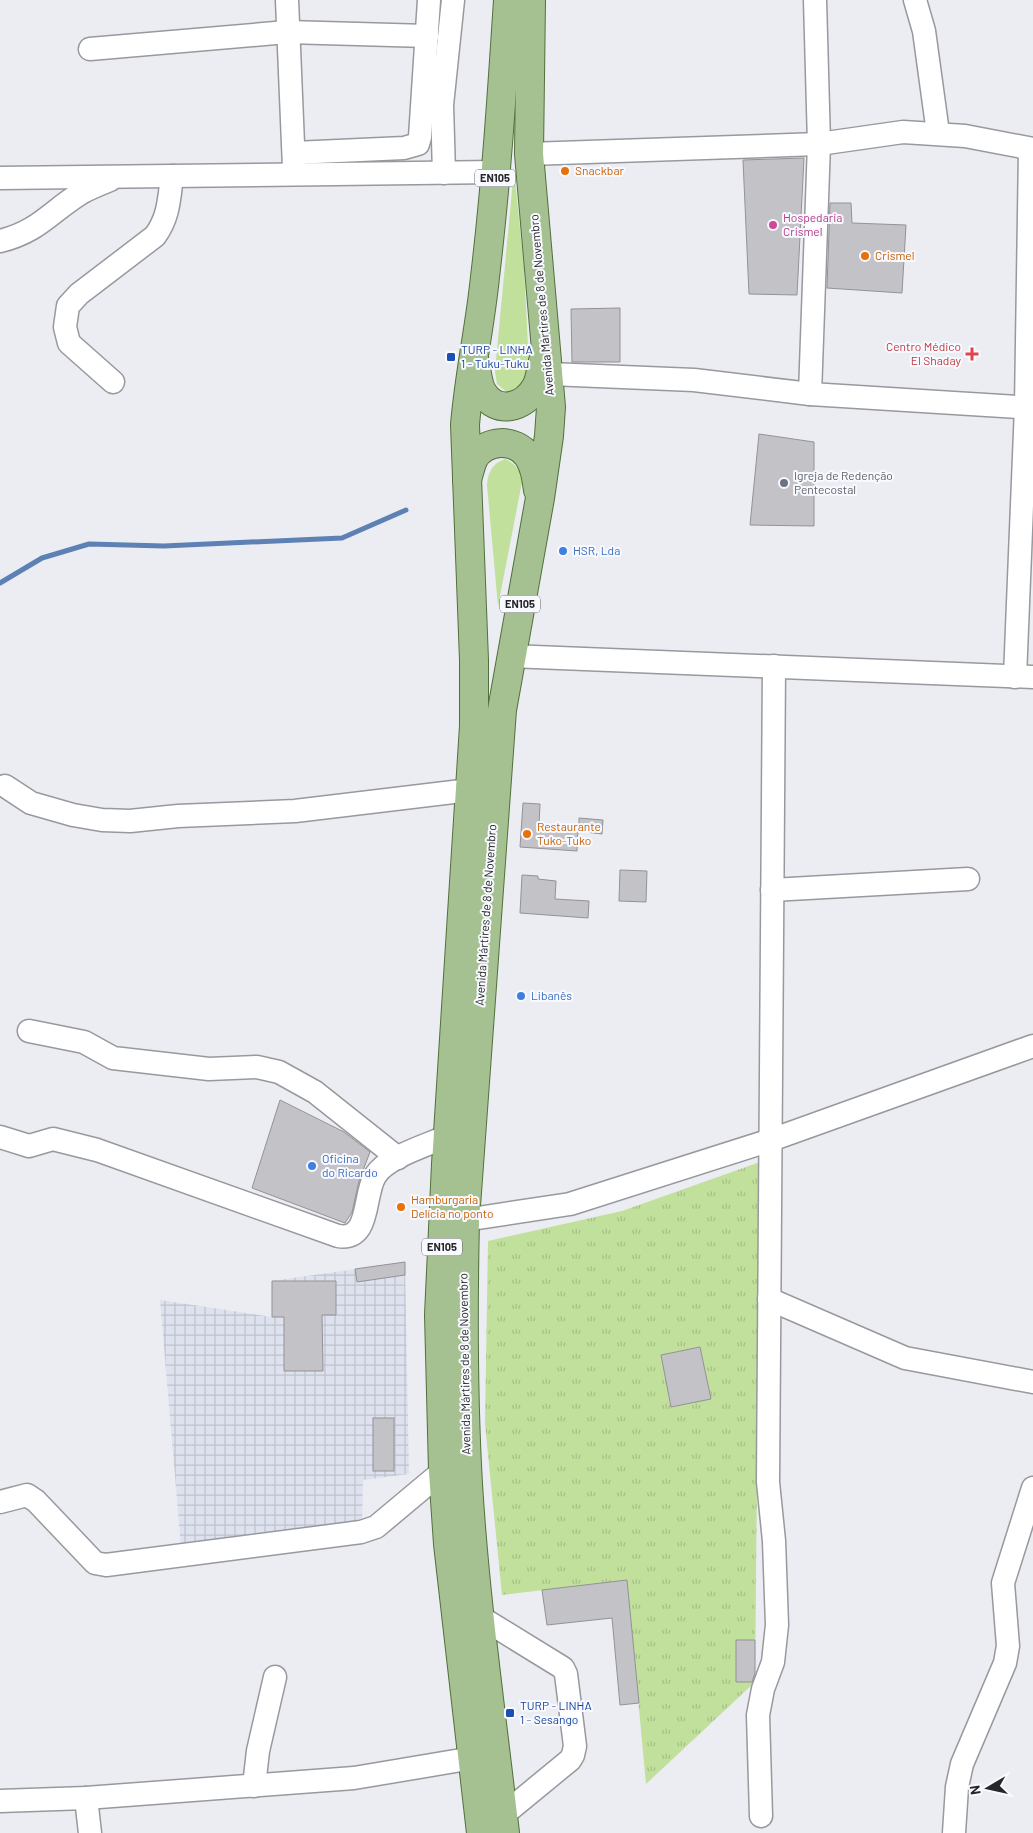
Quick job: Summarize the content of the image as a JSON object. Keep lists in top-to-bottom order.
{
  "streets": {
    "main road": ["EN105", "Avenida Mártires de 8 de Novembro"]
  },
  "places": {
    "other": [
      "Snackbar",
      "Hospedaria Crismel",
      "Crismel",
      "Igreja de Redenção Pentecostal",
      "HSR, Lda",
      "Restaurante Tuko-Tuko",
      "Libanês",
      "Oficina do Ricardo",
      "Hamburgaria Delícia no ponto"
    ],
    "health": ["Centro Médico El Shaday"],
    "transit": ["TURP - LINHA 1 - Tuku-Tuku", "TURP - LINHA 1 - Sesango"]
  },
  "north": "left"
}
